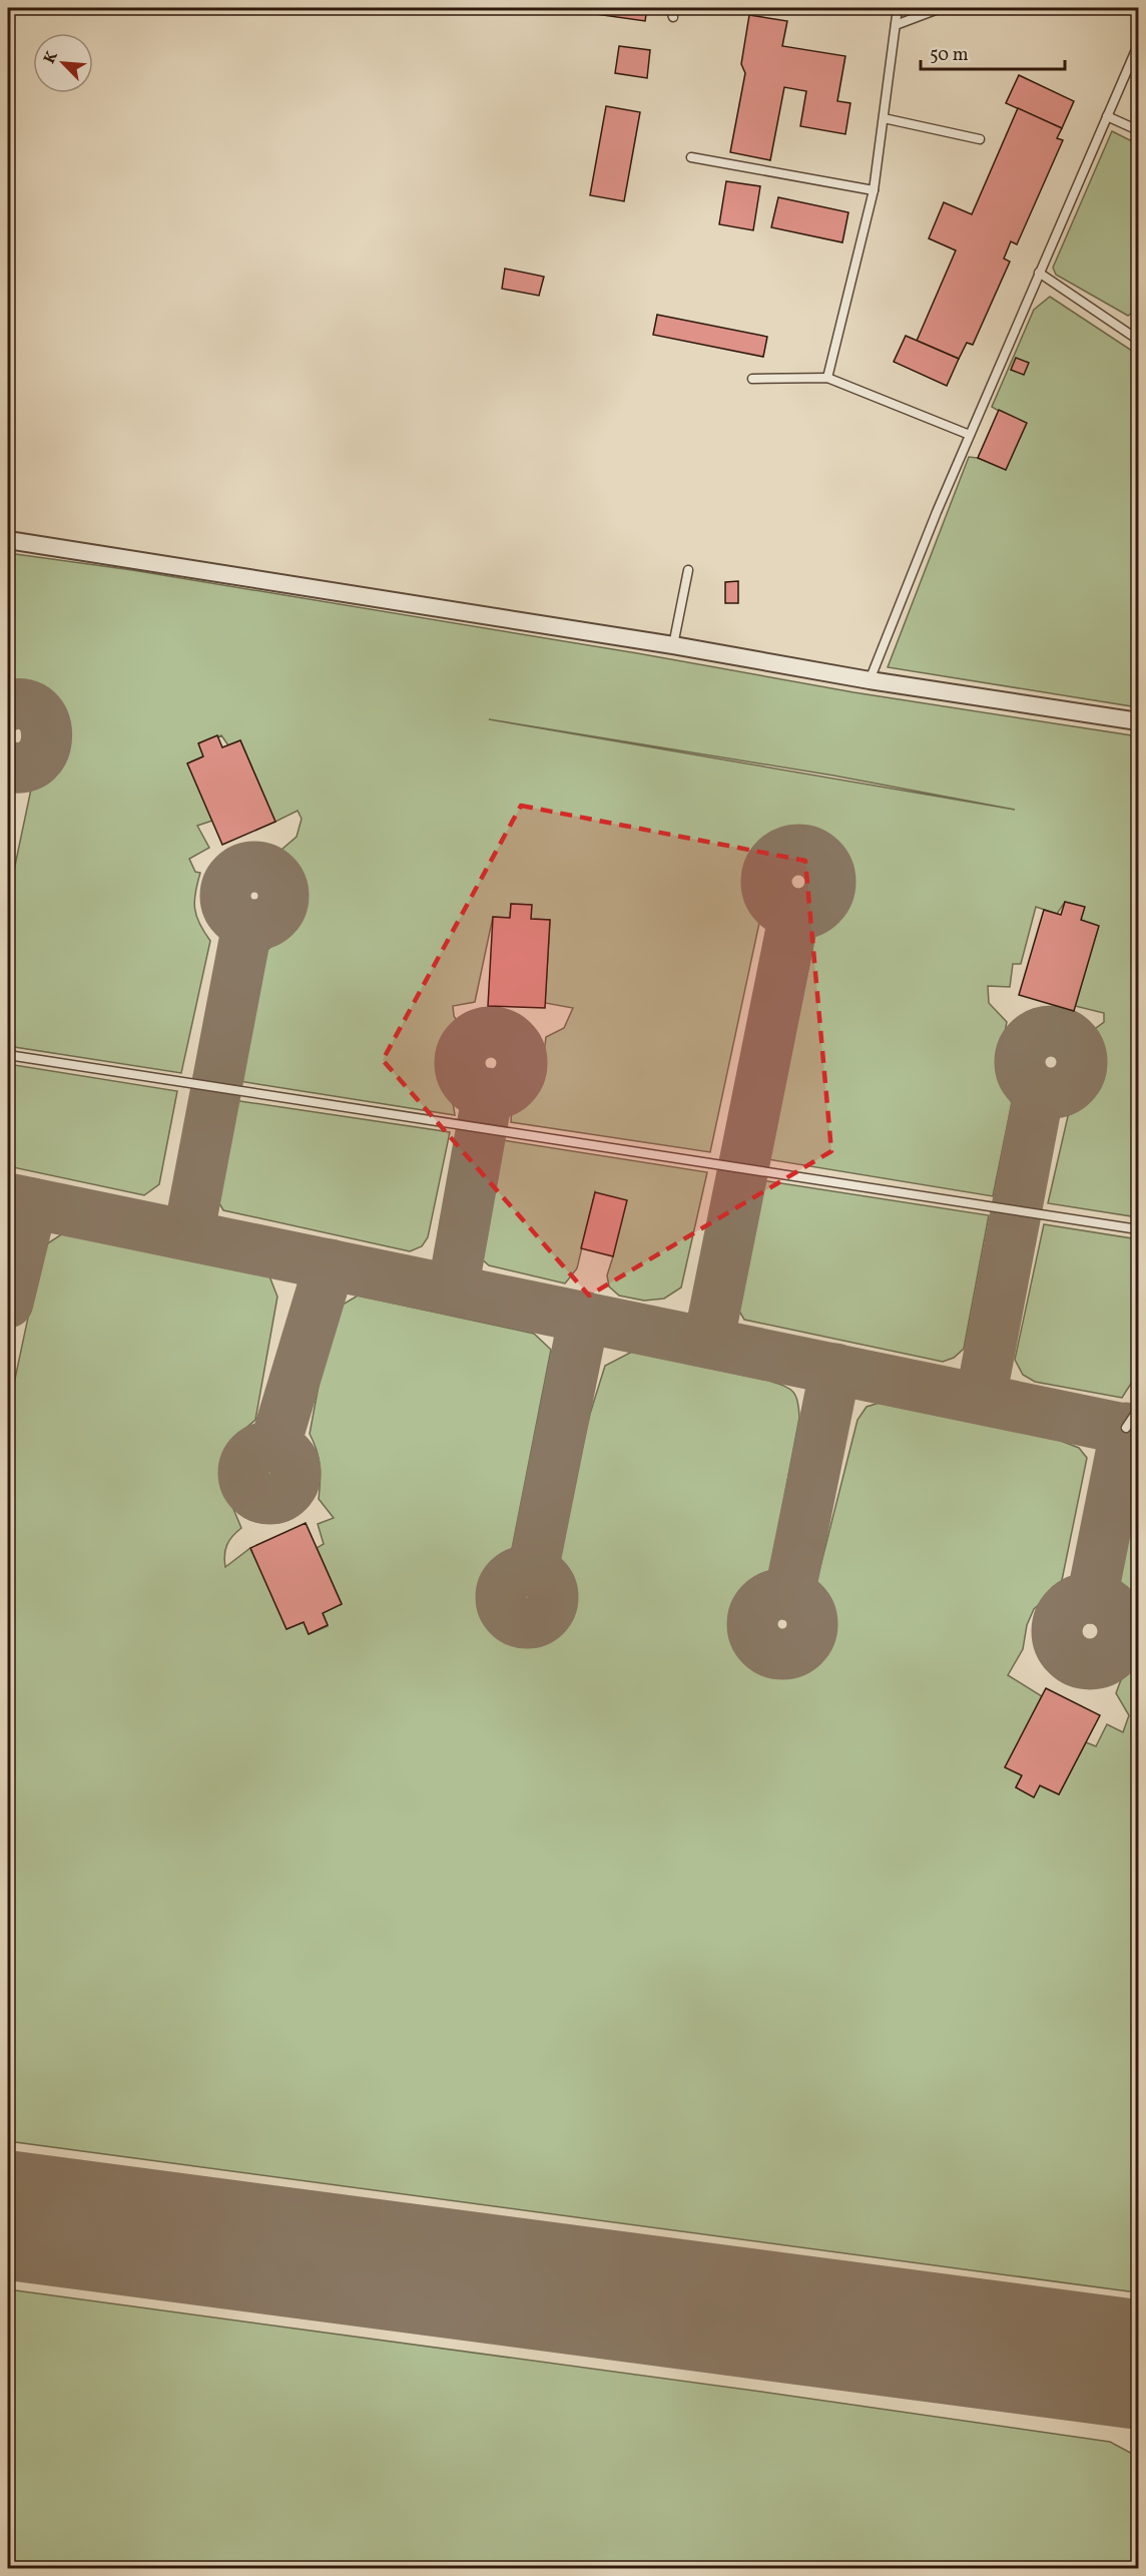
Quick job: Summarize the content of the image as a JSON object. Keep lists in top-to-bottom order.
{
  "scale_bar": "50 m",
  "north": "top left"
}
